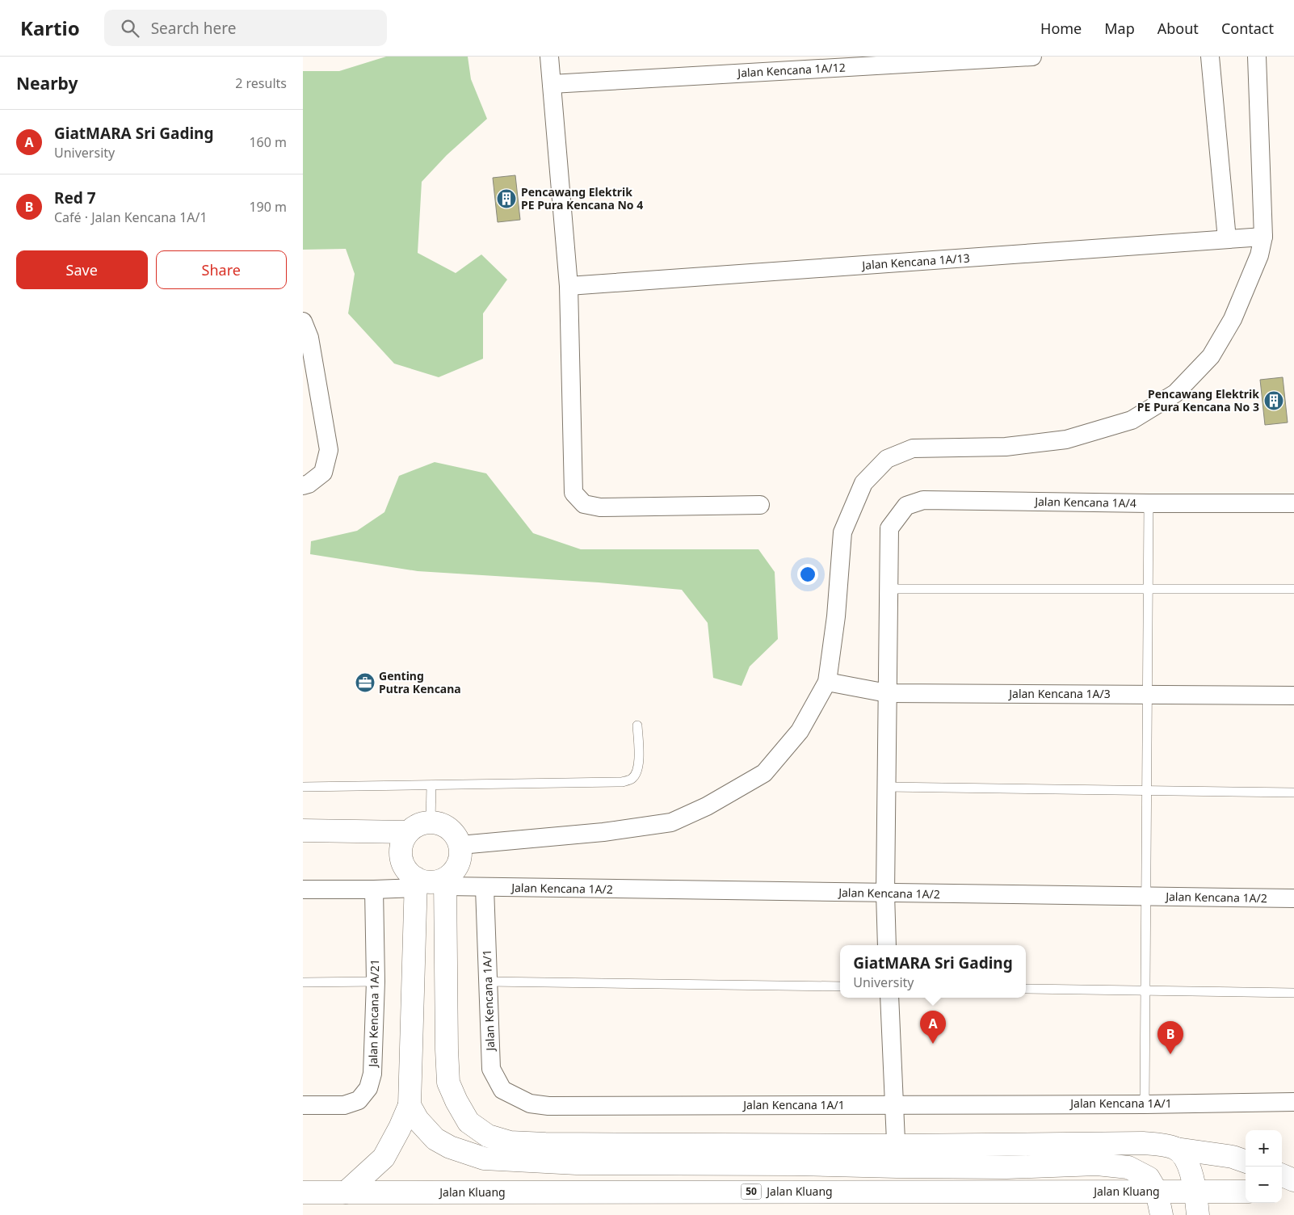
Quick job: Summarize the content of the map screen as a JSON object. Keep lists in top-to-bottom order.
{
  "streets": {
    "main road": ["50", "Jalan Kluang"],
    "street": [
      "Jalan Kencana 1A/12",
      "Jalan Kencana 1A/13",
      "Jalan Kencana 1A/4",
      "Jalan Kencana 1A/3",
      "Jalan Kencana 1A/2",
      "Jalan Kencana 1A/1",
      "Jalan Kencana 1A/21"
    ]
  },
  "crossings": [
    ["Jalan Kencana 1A/2", "Jalan Kencana 1A/1"]
  ],
  "places": {
    "building": ["Pencawang Elektrik PE Pura Kencana No 4", "Pencawang Elektrik PE Pura Kencana No 3"],
    "office": ["Genting Putra Kencana"]
  },
  "page": {
    "header": "Kartio",
    "search": "Search here",
    "nav": [
      "Home",
      "Map",
      "About",
      "Contact"
    ],
    "heading": ["Nearby", "2 results"],
    "list": [
      {
        "mark": "A",
        "name": "GiatMARA Sri Gading",
        "note": "University",
        "value": "160 m"
      },
      {
        "mark": "B",
        "name": "Red 7",
        "note": "Café · Jalan Kencana 1A/1",
        "value": "190 m"
      }
    ],
    "buttons": ["Save", "Share"],
    "popup": ["GiatMARA Sri Gading", "University"],
    "pins": ["A", "B"],
    "map_buttons": ["+", "−"]
  }
}
